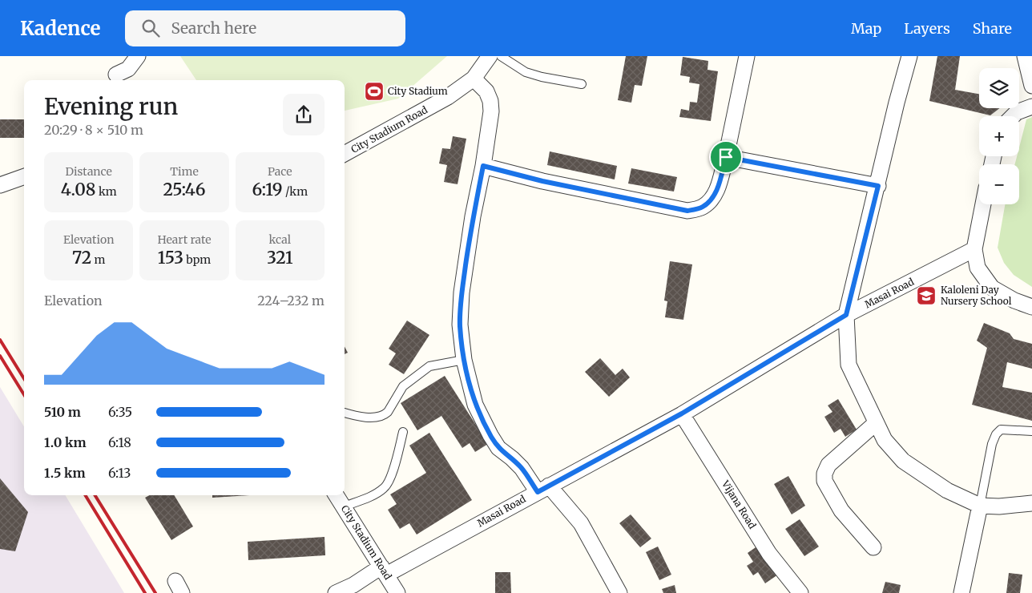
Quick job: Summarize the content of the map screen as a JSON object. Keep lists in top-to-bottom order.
{
  "streets": {
    "street": ["City Stadium Road", "Masai Road", "Vijana Road"]
  },
  "crossings": [
    ["City Stadium Road", "Masai Road"],
    ["Masai Road", "Vijana Road"]
  ],
  "places": {
    "sports": ["City Stadium"],
    "school or university": ["Kaloleni Day Nursery School"]
  },
  "page": {
    "header": "Kadence",
    "search": "Search here",
    "nav": ["Map", "Layers", "Share"],
    "map_buttons": ["+", "−"],
    "heading": ["Evening run", "20:29 · 8 × 510 m"],
    "stats": [
      ["Distance", "4.08 km"],
      ["Time", "25:46"],
      ["Pace", "6:19 /km"],
      ["Elevation", "72 m"],
      ["Heart rate", "153 bpm"],
      ["kcal", "321"]
    ],
    "chart": ["Elevation", "224–232 m"],
    "list": [
      {
        "name": "510 m",
        "note": "6:35"
      },
      {
        "name": "1.0 km",
        "note": "6:18"
      },
      {
        "name": "1.5 km",
        "note": "6:13"
      }
    ]
  }
}
